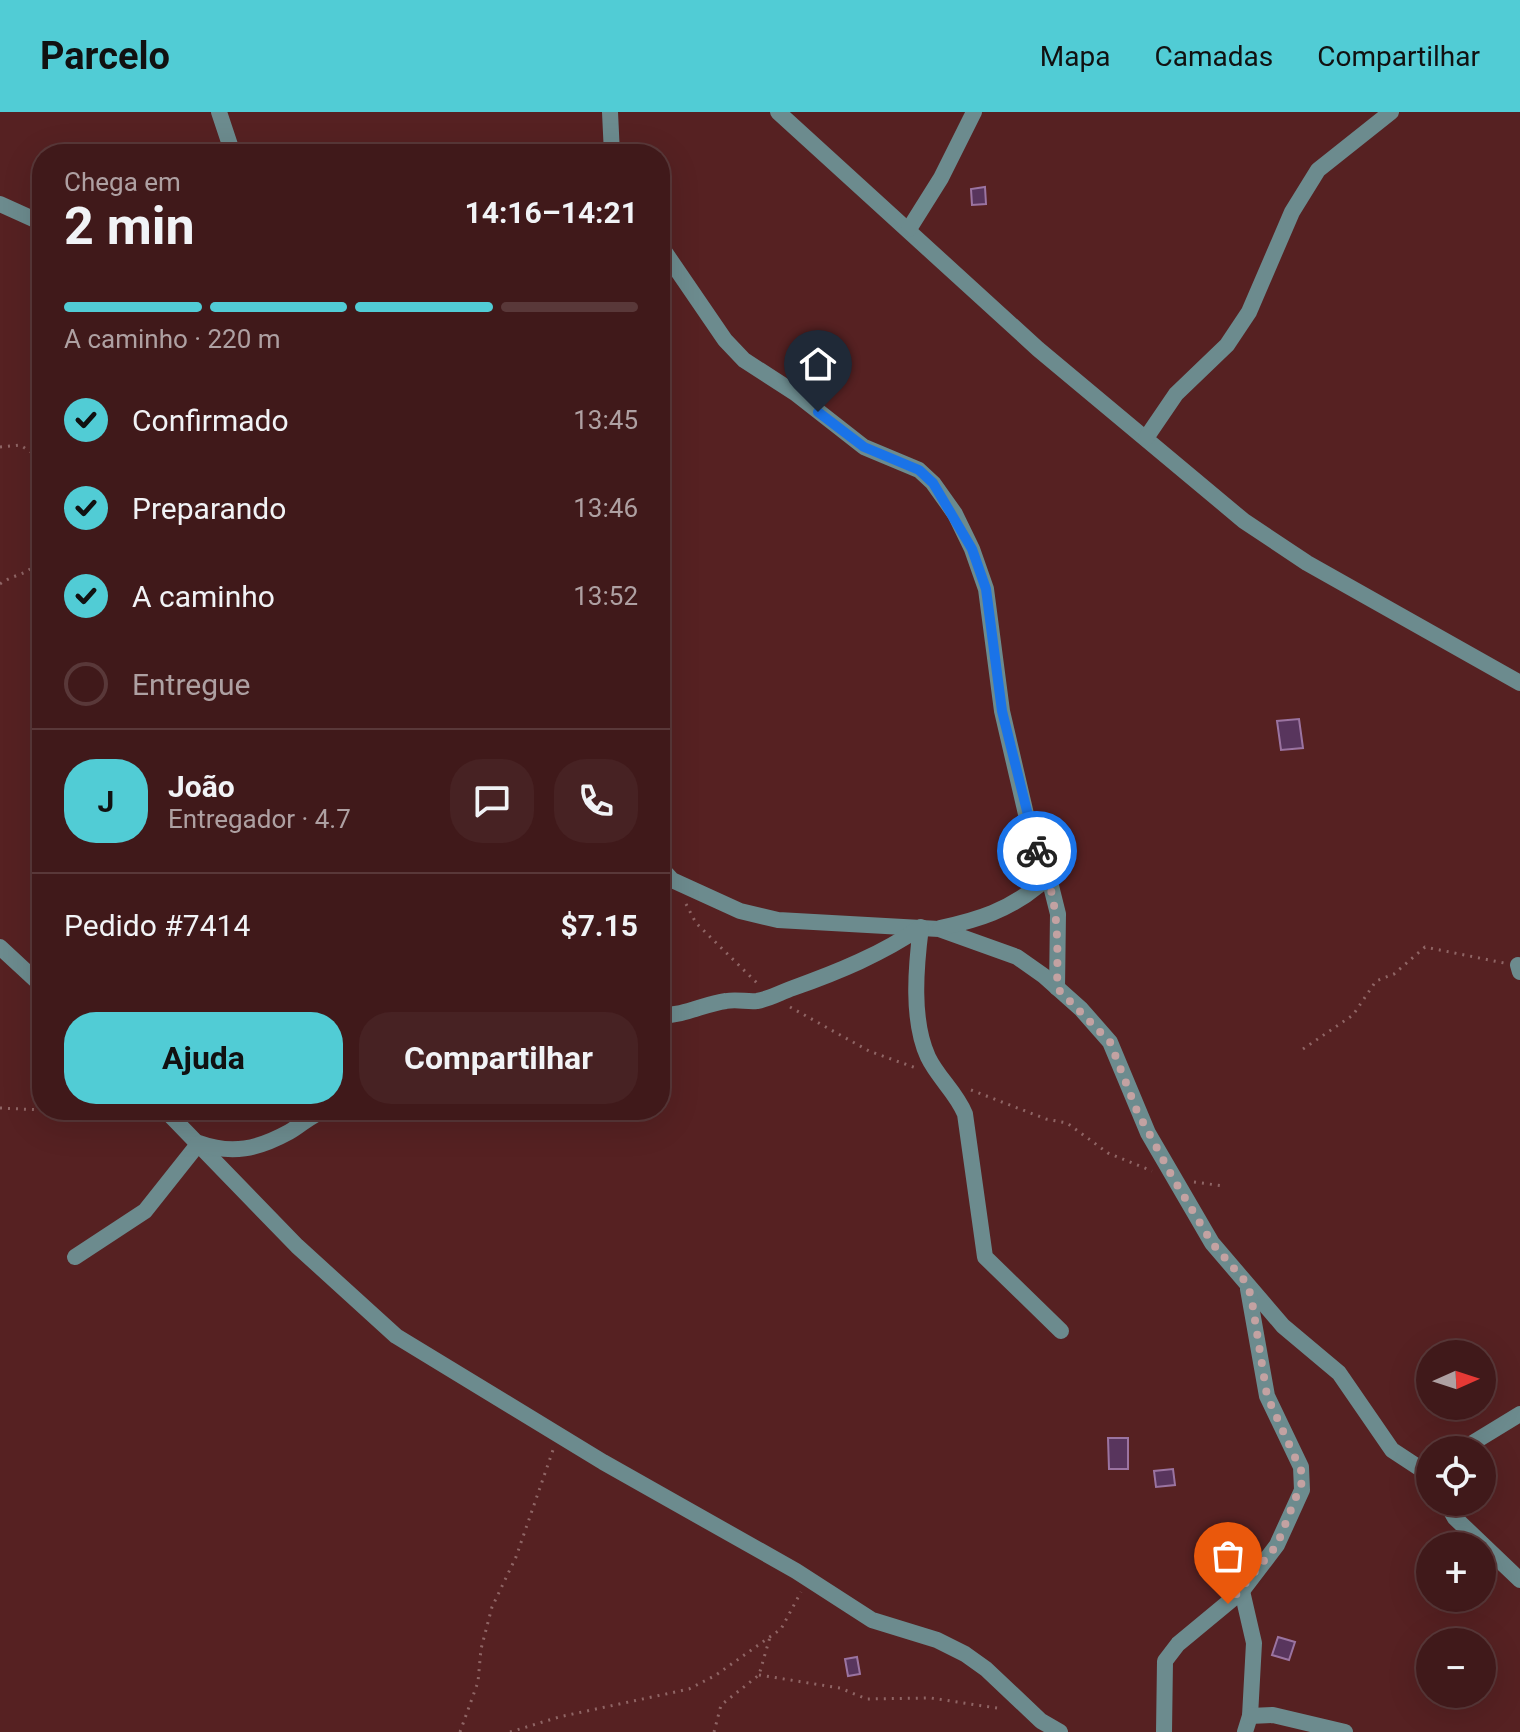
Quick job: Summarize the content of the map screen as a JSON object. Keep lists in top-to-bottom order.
{
  "north": "right",
  "page": {
    "header": "Parcelo",
    "nav": ["Mapa", "Camadas", "Compartilhar"],
    "heading": ["2 min", "Chega em", "14:16–14:21"],
    "panel": [
      "João",
      "Entregador · 4.7",
      "Pedido #7414",
      "$7.15"
    ],
    "bar": "A caminho · 220 m",
    "list": [
      ["Confirmado", "13:45"],
      ["Preparando", "13:46"],
      ["A caminho", "13:52"],
      "Entregue"
    ],
    "round": "J",
    "buttons": ["Ajuda", "Compartilhar"],
    "map_buttons": ["+", "−"]
  }
}
